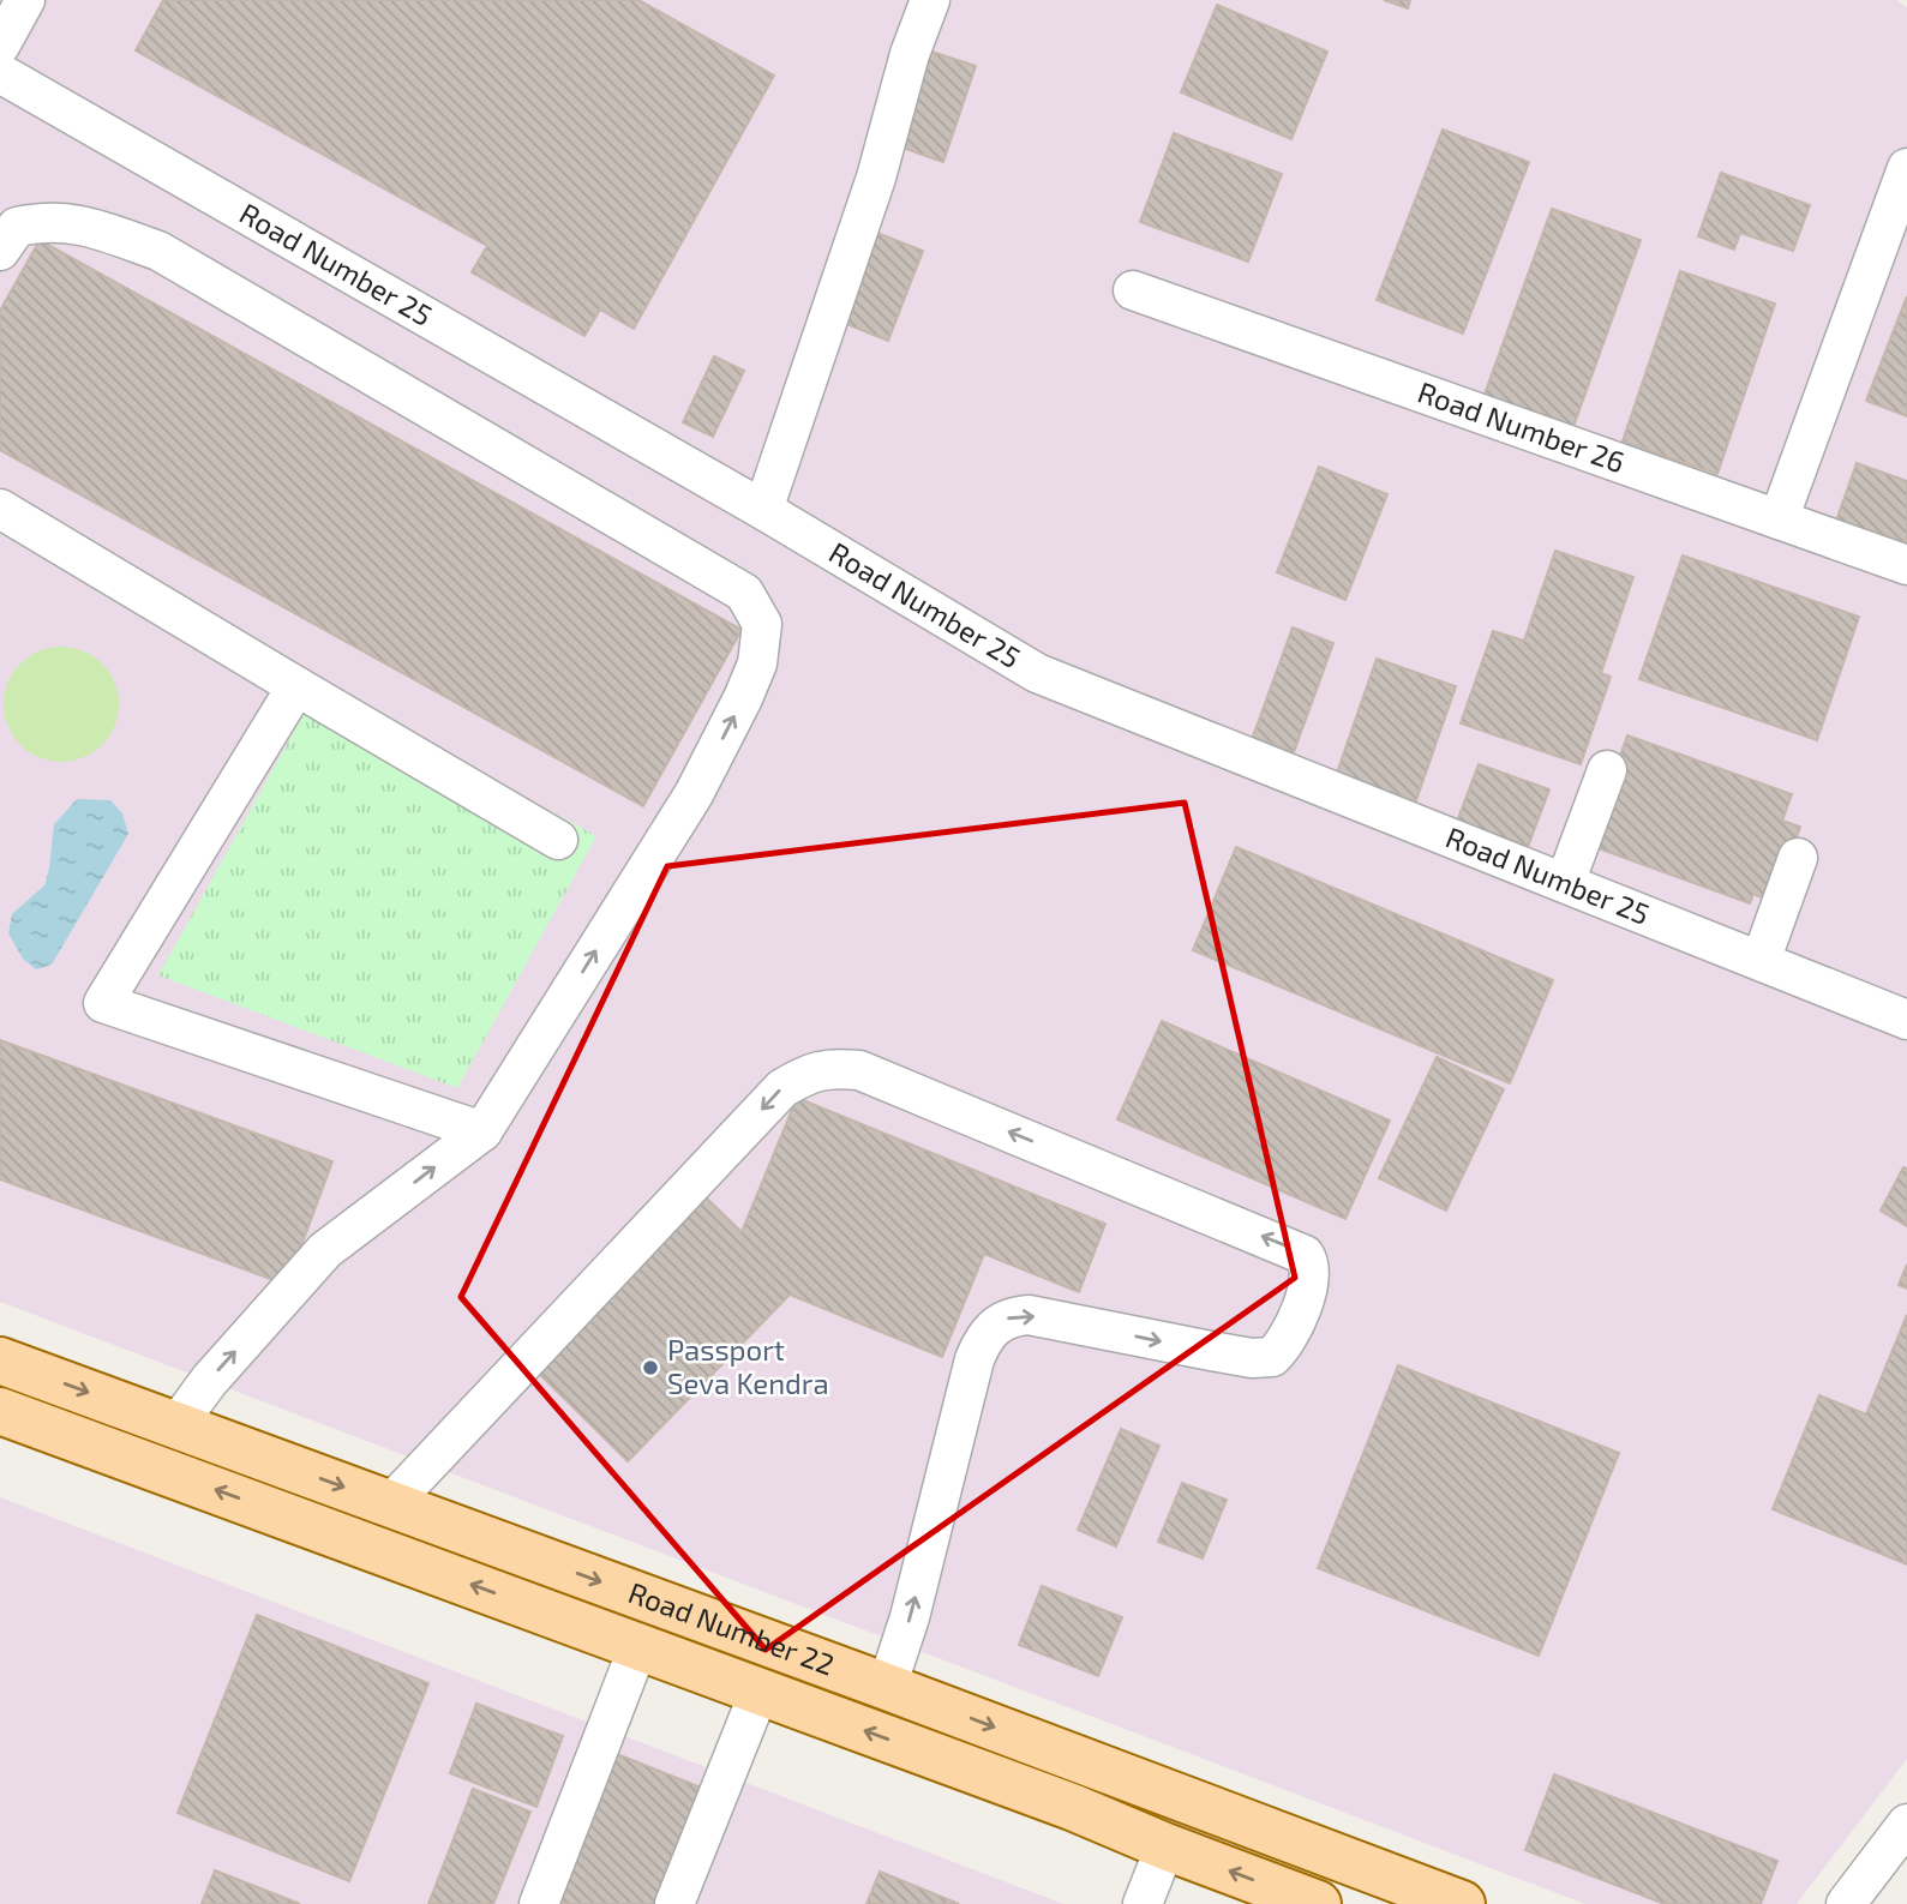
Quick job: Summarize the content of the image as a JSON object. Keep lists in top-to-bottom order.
{
  "streets": {
    "main road": ["Road Number 22"],
    "street": ["Road Number 25", "Road Number 26"]
  },
  "places": ["Passport Seva Kendra"]
}
